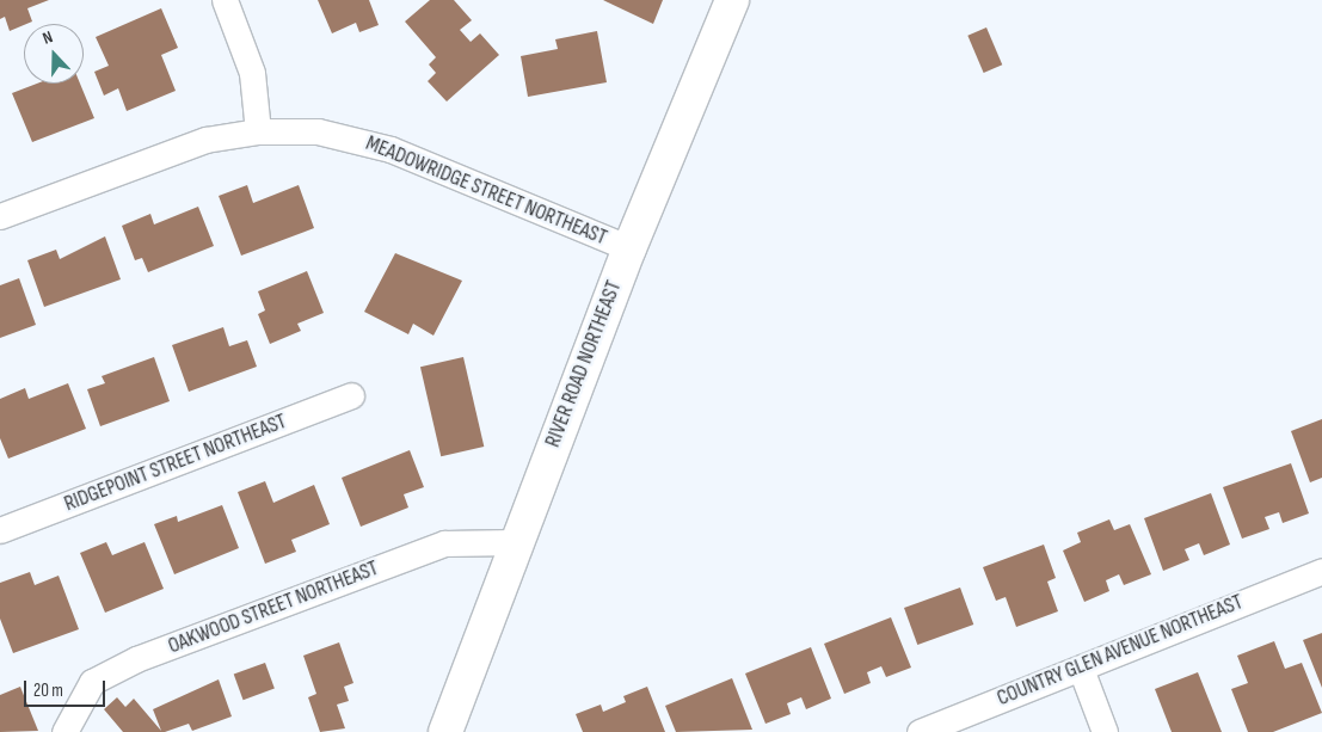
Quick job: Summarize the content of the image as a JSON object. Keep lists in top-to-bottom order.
{
  "streets": {
    "main road": ["RIVER ROAD NORTHEAST"],
    "street": [
      "MEADOWRIDGE STREET NORTHEAST",
      "RIDGEPOINT STREET NORTHEAST",
      "OAKWOOD STREET NORTHEAST",
      "COUNTRY GLEN AVENUE NORTHEAST"
    ]
  },
  "crossings": [
    ["MEADOWRIDGE STREET NORTHEAST", "RIVER ROAD NORTHEAST"],
    ["RIVER ROAD NORTHEAST", "OAKWOOD STREET NORTHEAST"]
  ],
  "scale_bar": "20 m",
  "north": "top"
}
